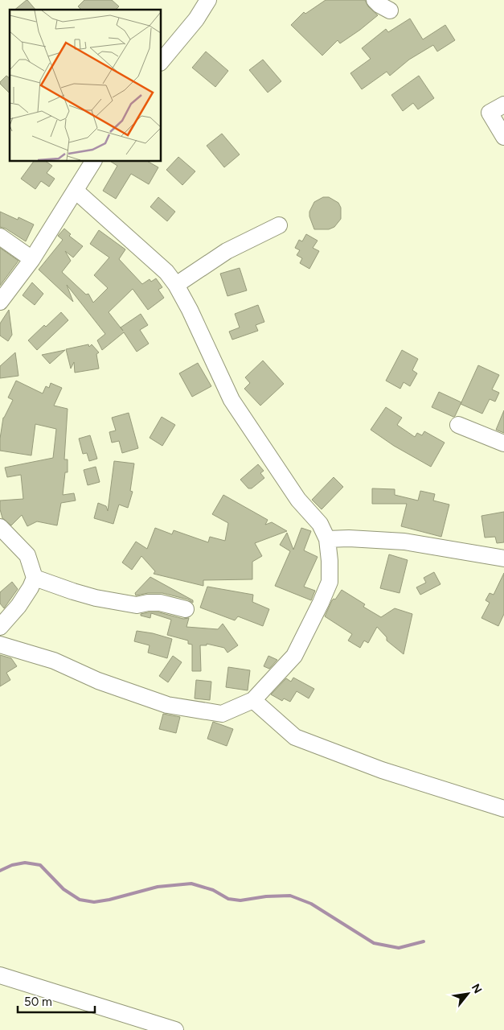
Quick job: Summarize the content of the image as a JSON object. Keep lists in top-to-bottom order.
{
  "scale_bar": "50 m",
  "north": "top right"
}
